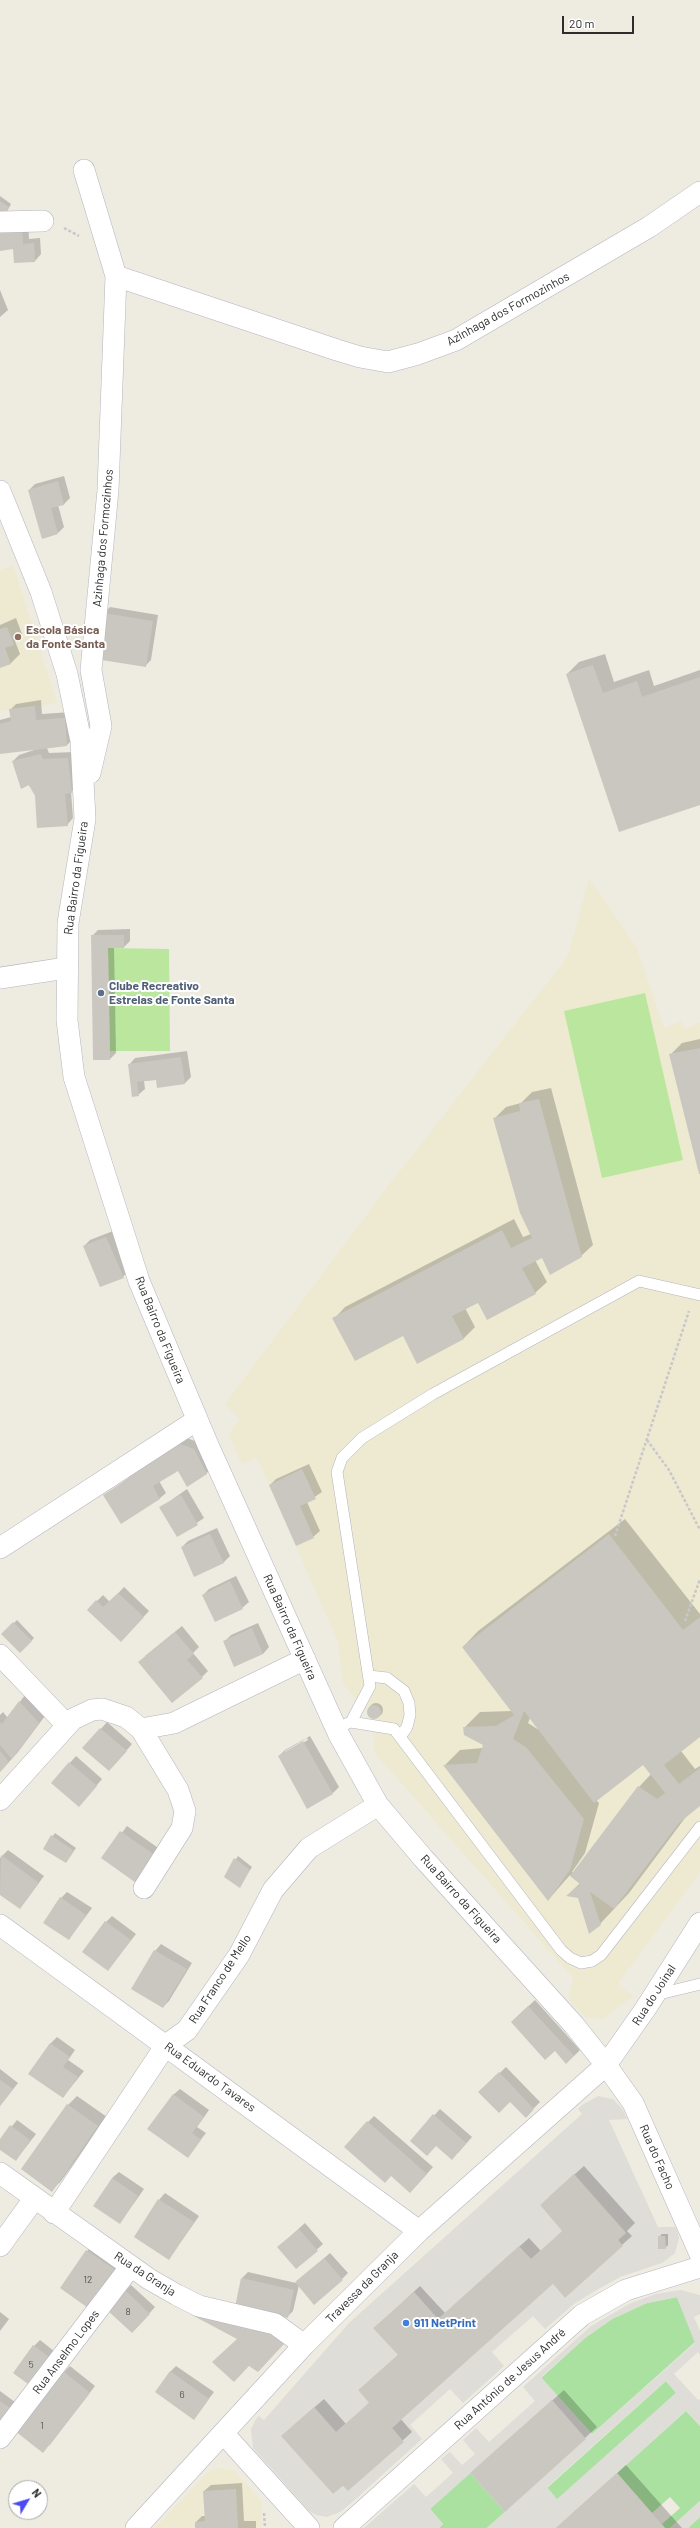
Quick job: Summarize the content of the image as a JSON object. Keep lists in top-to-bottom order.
{
  "streets": {
    "street": [
      "Azinhaga dos Formozinhos",
      "Rua Bairro da Figueira",
      "Rua Franco de Mello",
      "Rua do Joinal",
      "Rua Eduardo Tavares",
      "Rua do Facho",
      "Rua da Granja",
      "Travessa da Granja",
      "Rua Anselmo Lopes",
      "Rua António de Jesus André"
    ]
  },
  "crossings": [
    ["Azinhaga dos Formozinhos", "Rua Bairro da Figueira"],
    ["Rua Bairro da Figueira", "Rua Franco de Mello"],
    ["Rua Bairro da Figueira", "Rua do Joinal"],
    ["Rua Bairro da Figueira", "Rua do Facho"],
    ["Rua Bairro da Figueira", "Travessa da Granja"],
    ["Rua Franco de Mello", "Rua Eduardo Tavares"],
    ["Rua Franco de Mello", "Rua da Granja"],
    ["Rua do Joinal", "Rua do Facho"],
    ["Rua do Joinal", "Travessa da Granja"],
    ["Rua Eduardo Tavares", "Travessa da Granja"],
    ["Rua do Facho", "Travessa da Granja"],
    ["Rua da Granja", "Travessa da Granja"],
    ["Rua da Granja", "Rua Anselmo Lopes"]
  ],
  "places": ["Escola Básica da Fonte Santa", "Clube Recreativo Estrelas de Fonte Santa", "911 NetPrint"],
  "house_numbers": [
    "12",
    "8",
    "5",
    "6",
    "1"
  ],
  "scale_bar": "20 m",
  "north": "top right"
}
